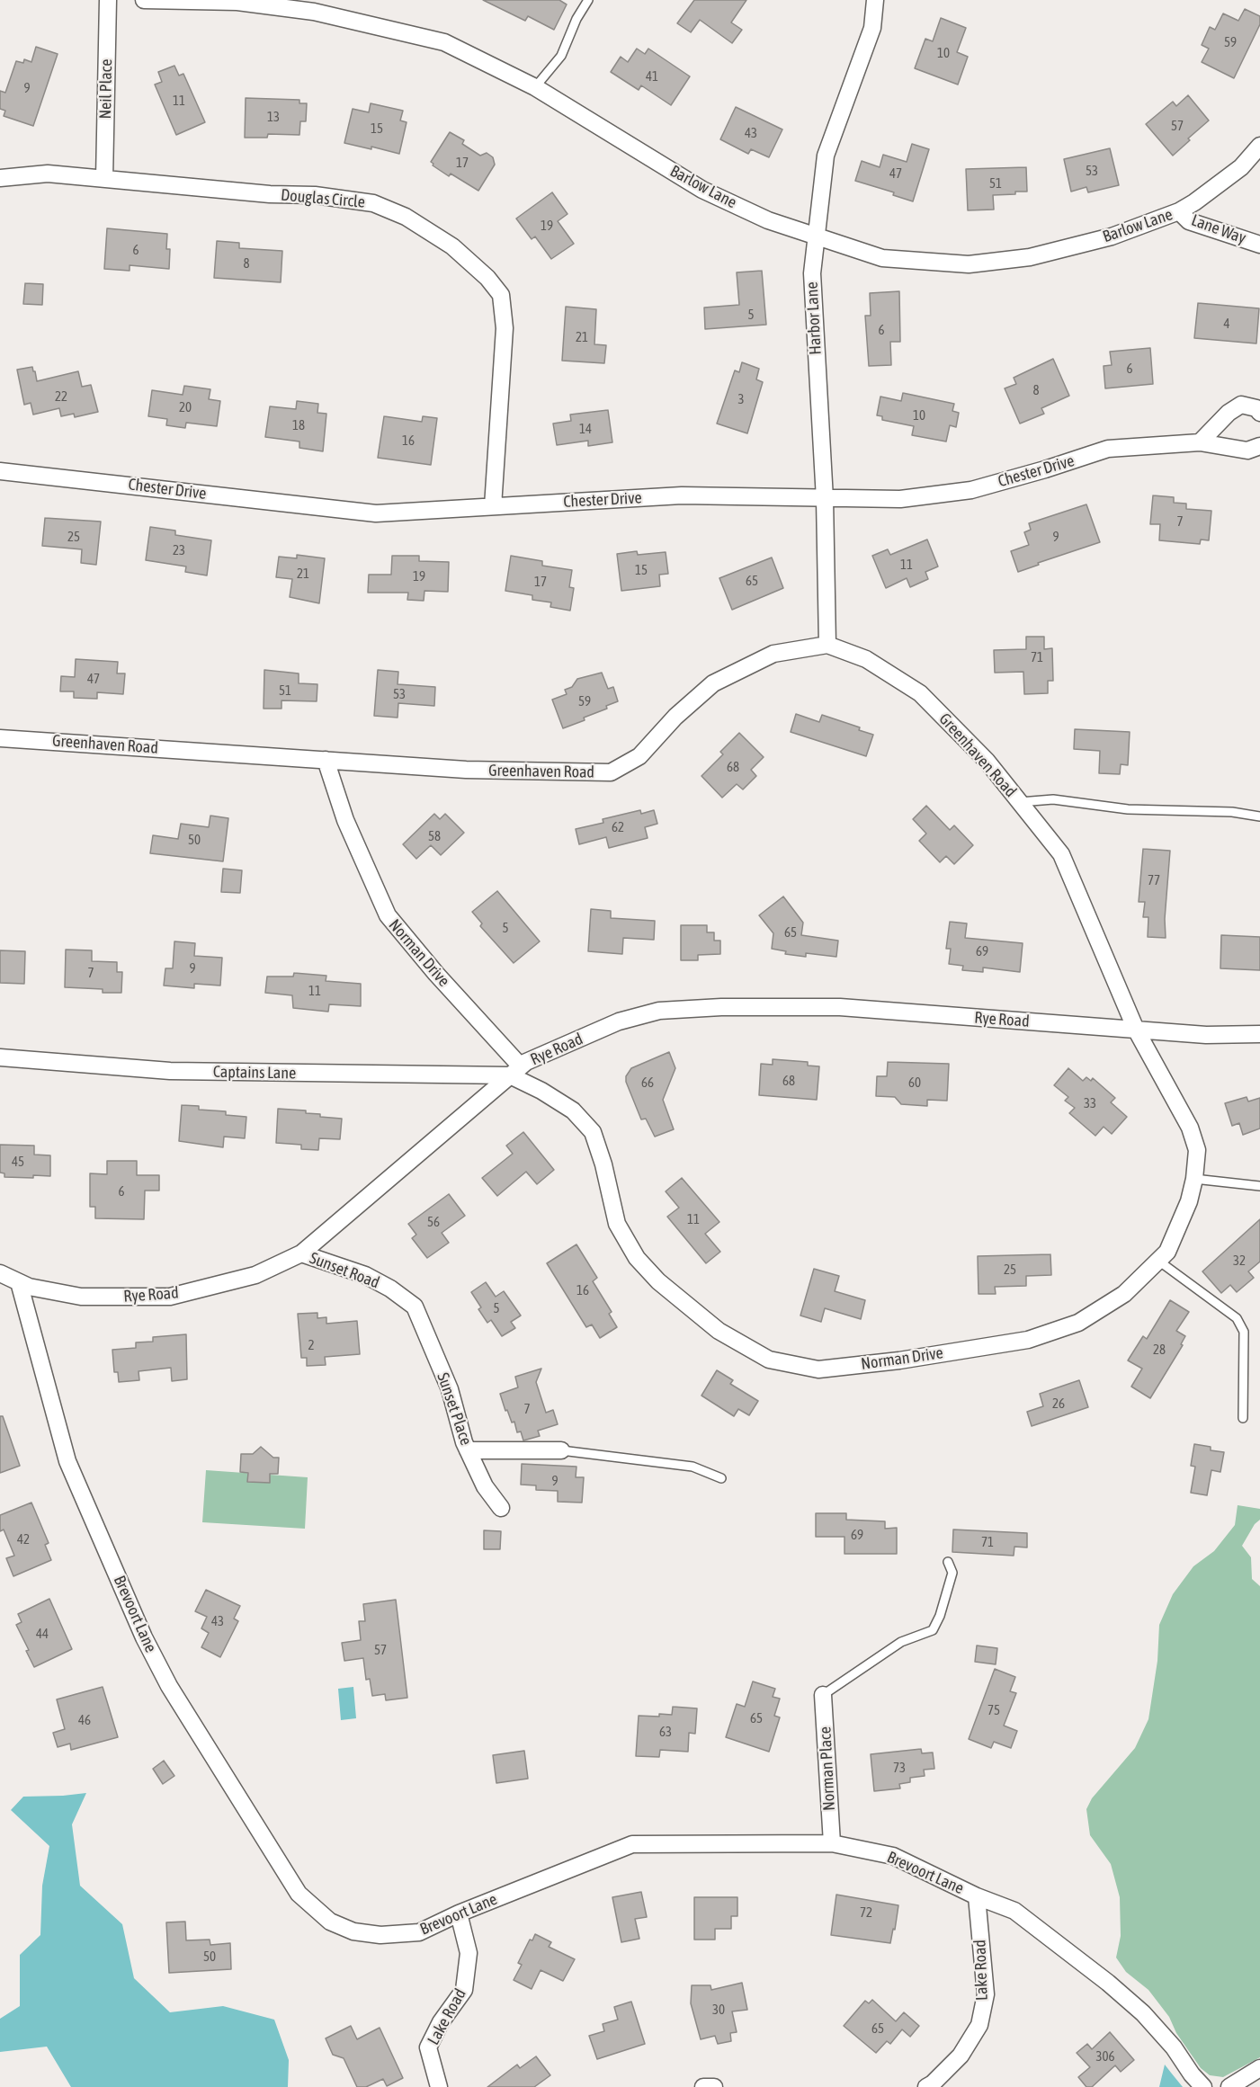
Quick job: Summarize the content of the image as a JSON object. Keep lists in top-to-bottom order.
{
  "streets": {
    "street": [
      "Neil Place",
      "Barlow Lane",
      "Douglas Circle",
      "Lane Way",
      "Harbor Lane",
      "Chester Drive",
      "Greenhaven Road",
      "Norman Drive",
      "Rye Road",
      "Captains Lane",
      "Sunset Road",
      "Sunset Place",
      "Brevoort Lane",
      "Norman Place",
      "Lake Road"
    ]
  },
  "crossings": [
    ["Neil Place", "Douglas Circle"],
    ["Barlow Lane", "Lane Way"],
    ["Barlow Lane", "Harbor Lane"],
    ["Douglas Circle", "Chester Drive"],
    ["Harbor Lane", "Chester Drive"],
    ["Harbor Lane", "Greenhaven Road"],
    ["Greenhaven Road", "Norman Drive"],
    ["Greenhaven Road", "Rye Road"],
    ["Norman Drive", "Rye Road"],
    ["Norman Drive", "Captains Lane"],
    ["Rye Road", "Captains Lane"],
    ["Rye Road", "Sunset Road"],
    ["Rye Road", "Brevoort Lane"],
    ["Sunset Road", "Sunset Place"],
    ["Brevoort Lane", "Norman Place"],
    ["Brevoort Lane", "Lake Road"]
  ],
  "house_numbers": [
    "59",
    "10",
    "41",
    "9",
    "11",
    "13",
    "57",
    "15",
    "43",
    "17",
    "53",
    "47",
    "51",
    "19",
    "6",
    "8",
    "5",
    "4",
    "6",
    "21",
    "6",
    "8",
    "22",
    "3",
    "20",
    "10",
    "18",
    "14",
    "16",
    "7",
    "25",
    "9",
    "23",
    "11",
    "15",
    "21",
    "19",
    "65",
    "17",
    "71",
    "47",
    "51",
    "53",
    "59",
    "68",
    "62",
    "58",
    "50",
    "77",
    "5",
    "65",
    "69",
    "9",
    "7",
    "11",
    "68",
    "66",
    "60",
    "33",
    "45",
    "6",
    "11",
    "56",
    "32",
    "25",
    "16",
    "5",
    "2",
    "28",
    "26",
    "7",
    "9",
    "69",
    "42",
    "71",
    "43",
    "44",
    "57",
    "75",
    "65",
    "46",
    "63",
    "73",
    "72",
    "50",
    "30",
    "65",
    "306"
  ]
}
